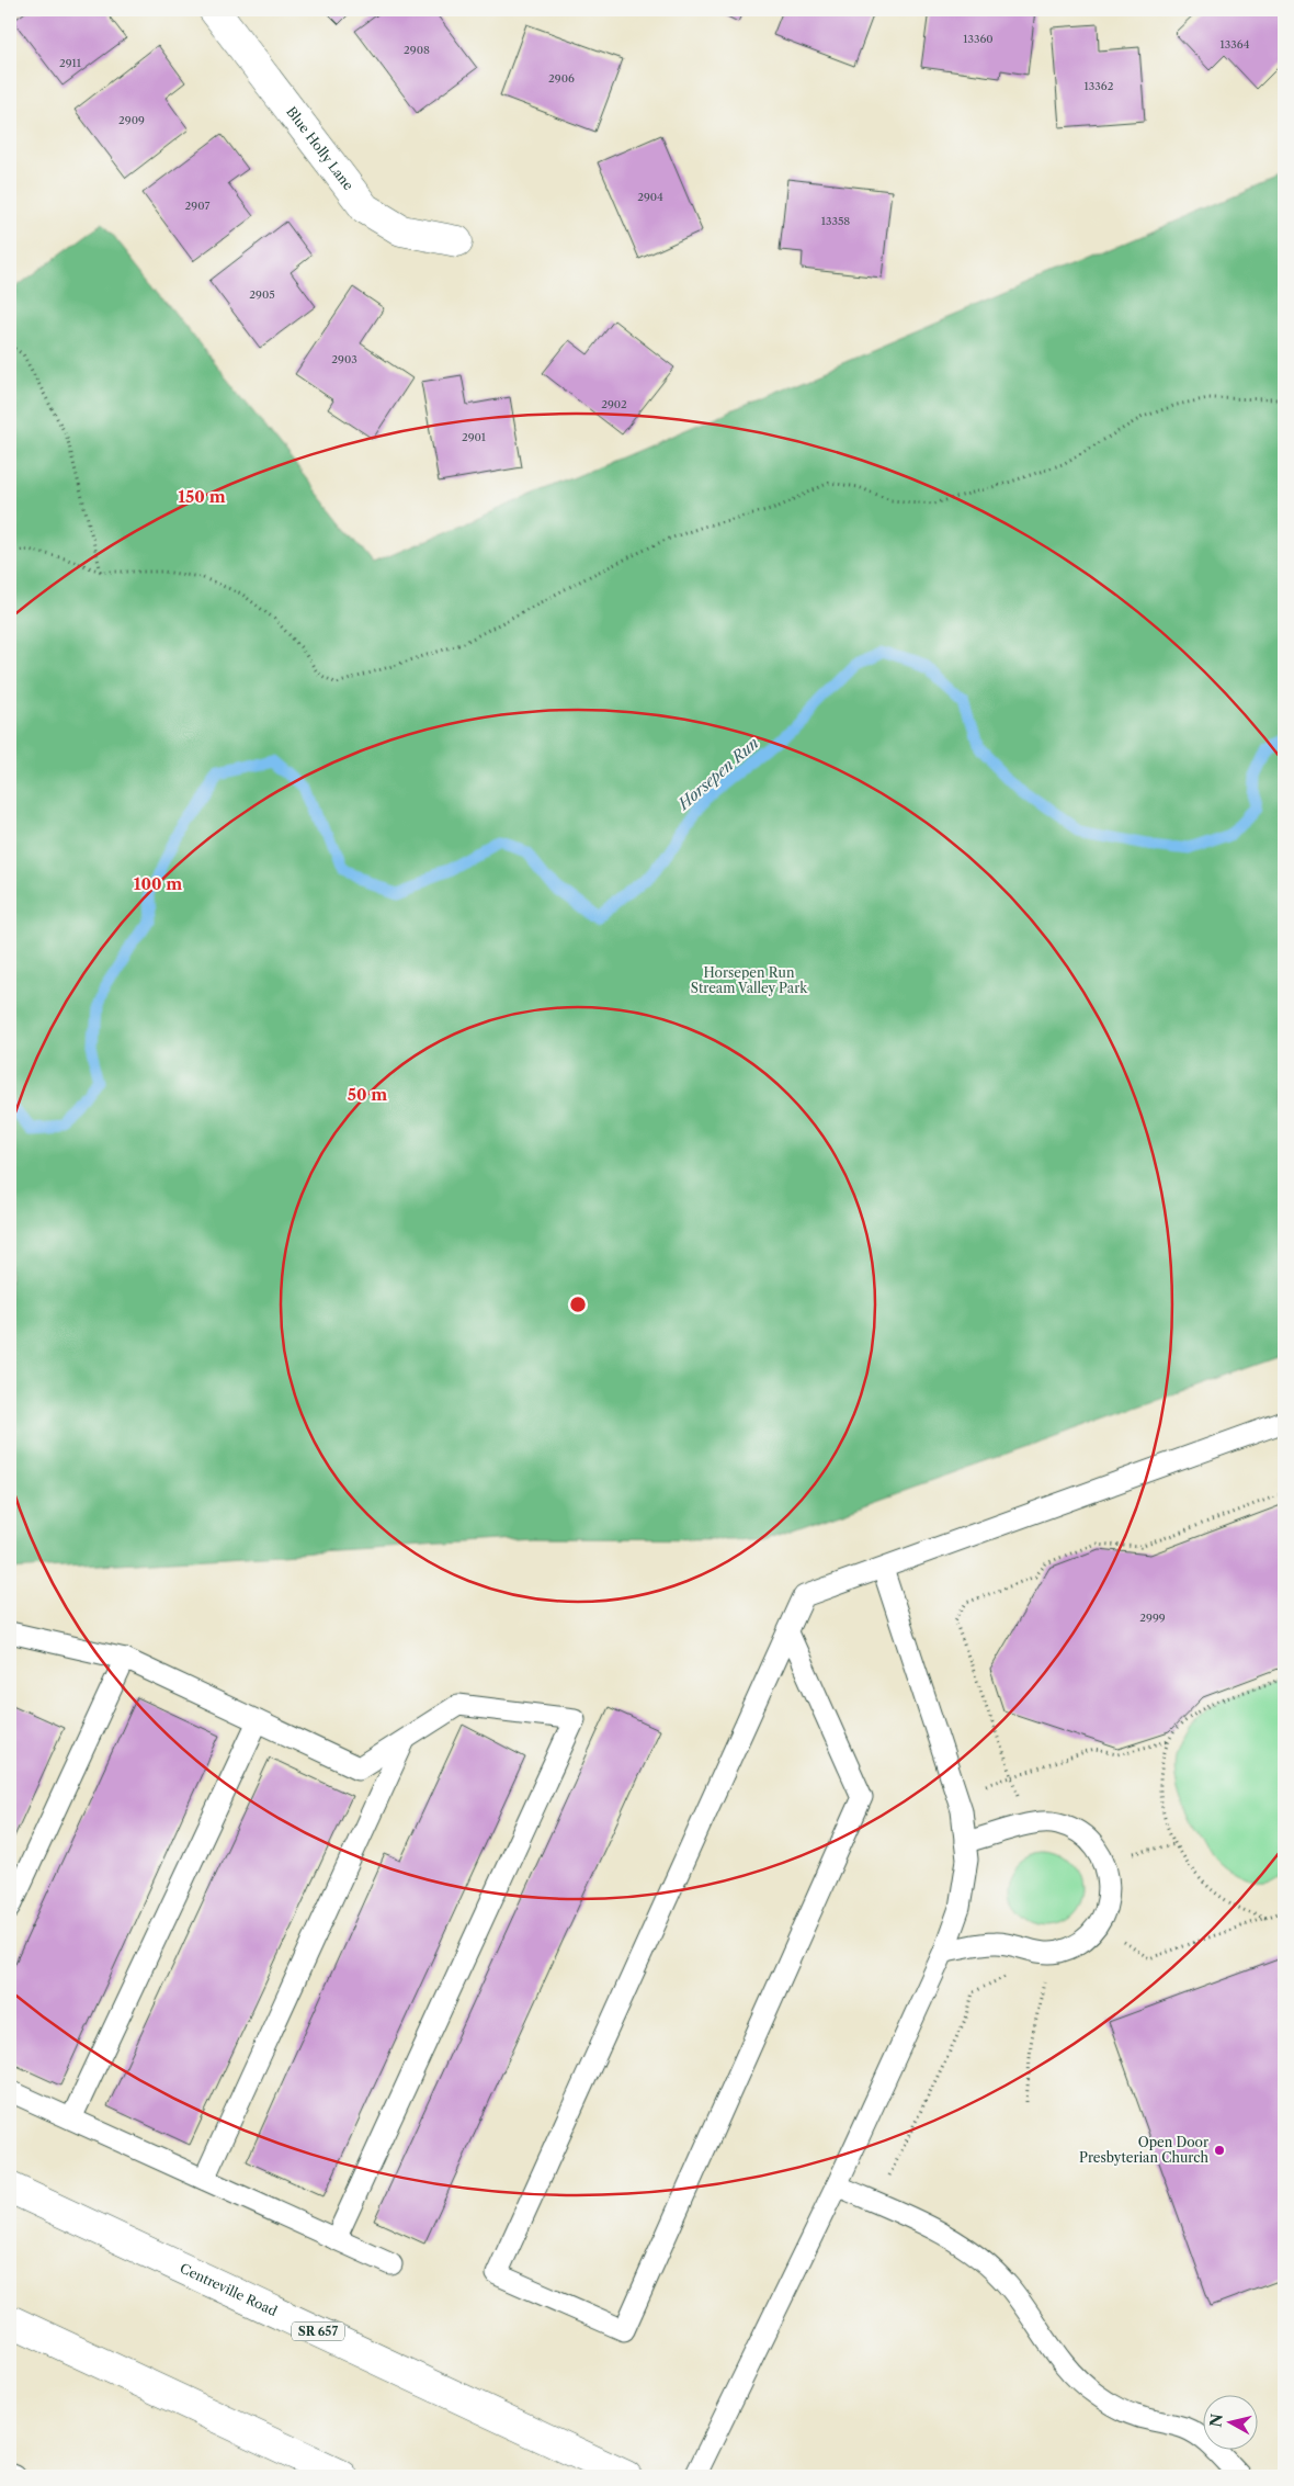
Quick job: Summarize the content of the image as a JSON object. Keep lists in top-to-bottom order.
{
  "streets": {
    "main road": ["Blue Holly Lane", "Centreville Road", "SR 657"]
  },
  "water": ["Horsepen Run"],
  "parks": ["Horsepen Run Stream Valley Park"],
  "places": ["Open Door Presbyterian Church"],
  "house_numbers": [
    "13360",
    "13364",
    "2908",
    "2911",
    "2906",
    "13362",
    "2909",
    "2904",
    "2907",
    "13358",
    "2905",
    "2903",
    "2902",
    "2901",
    "2999"
  ],
  "north": "left",
  "rings": ["150 m", "100 m", "50 m"]
}
